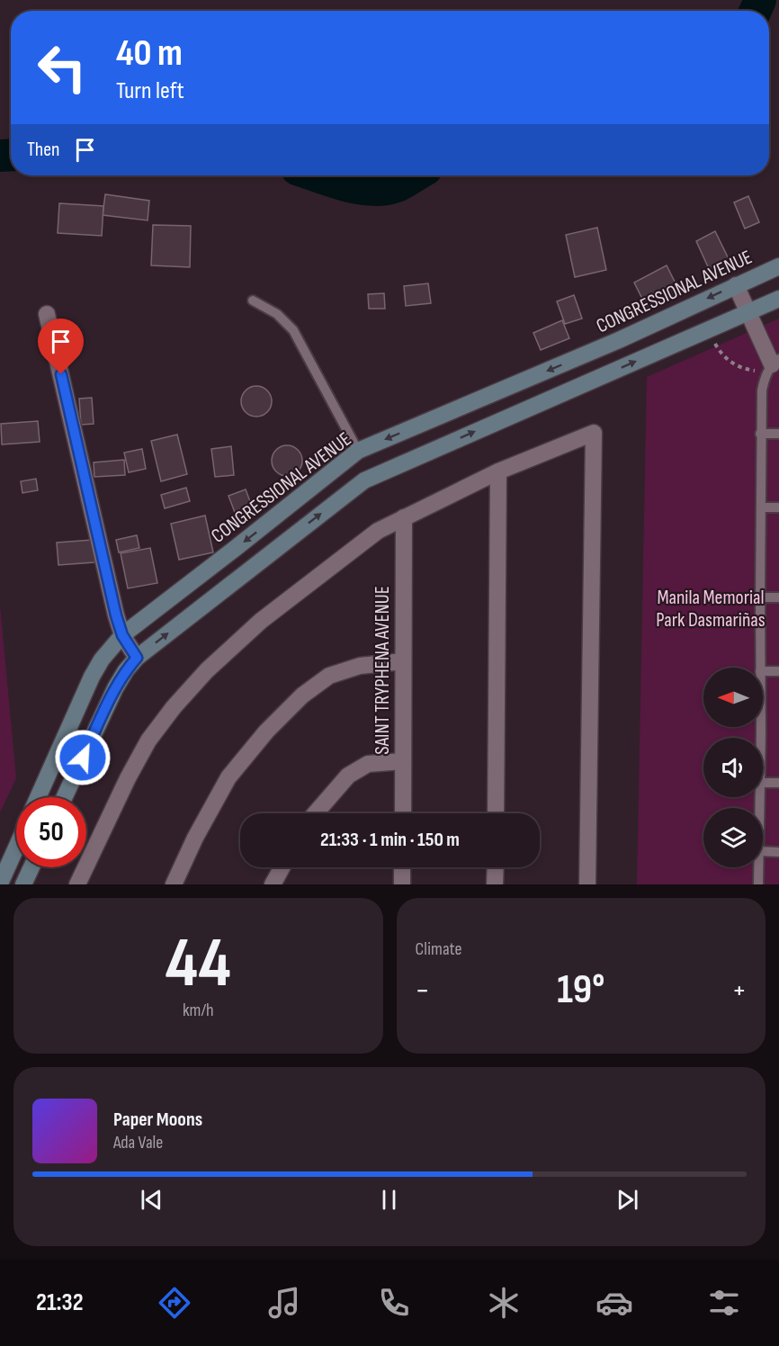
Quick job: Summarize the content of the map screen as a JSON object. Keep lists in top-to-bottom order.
{
  "streets": {
    "main road": ["CONGRESSIONAL AVENUE"],
    "street": ["SAINT TRYPHENA AVENUE"]
  },
  "parks": ["Manila Memorial Park Dasmariñas"],
  "north": "left",
  "page": {
    "turn": ["40 m", "Turn left"],
    "then": "Then",
    "limit": "50",
    "trip": "21:33 · 1 min · 150 m",
    "tile": [
      ["44", "km/h"],
      "Climate"
    ],
    "heat": ["−", "19°", "+"],
    "song": ["Paper Moons", "Ada Vale"],
    "tabs": "21:32"
  }
}
